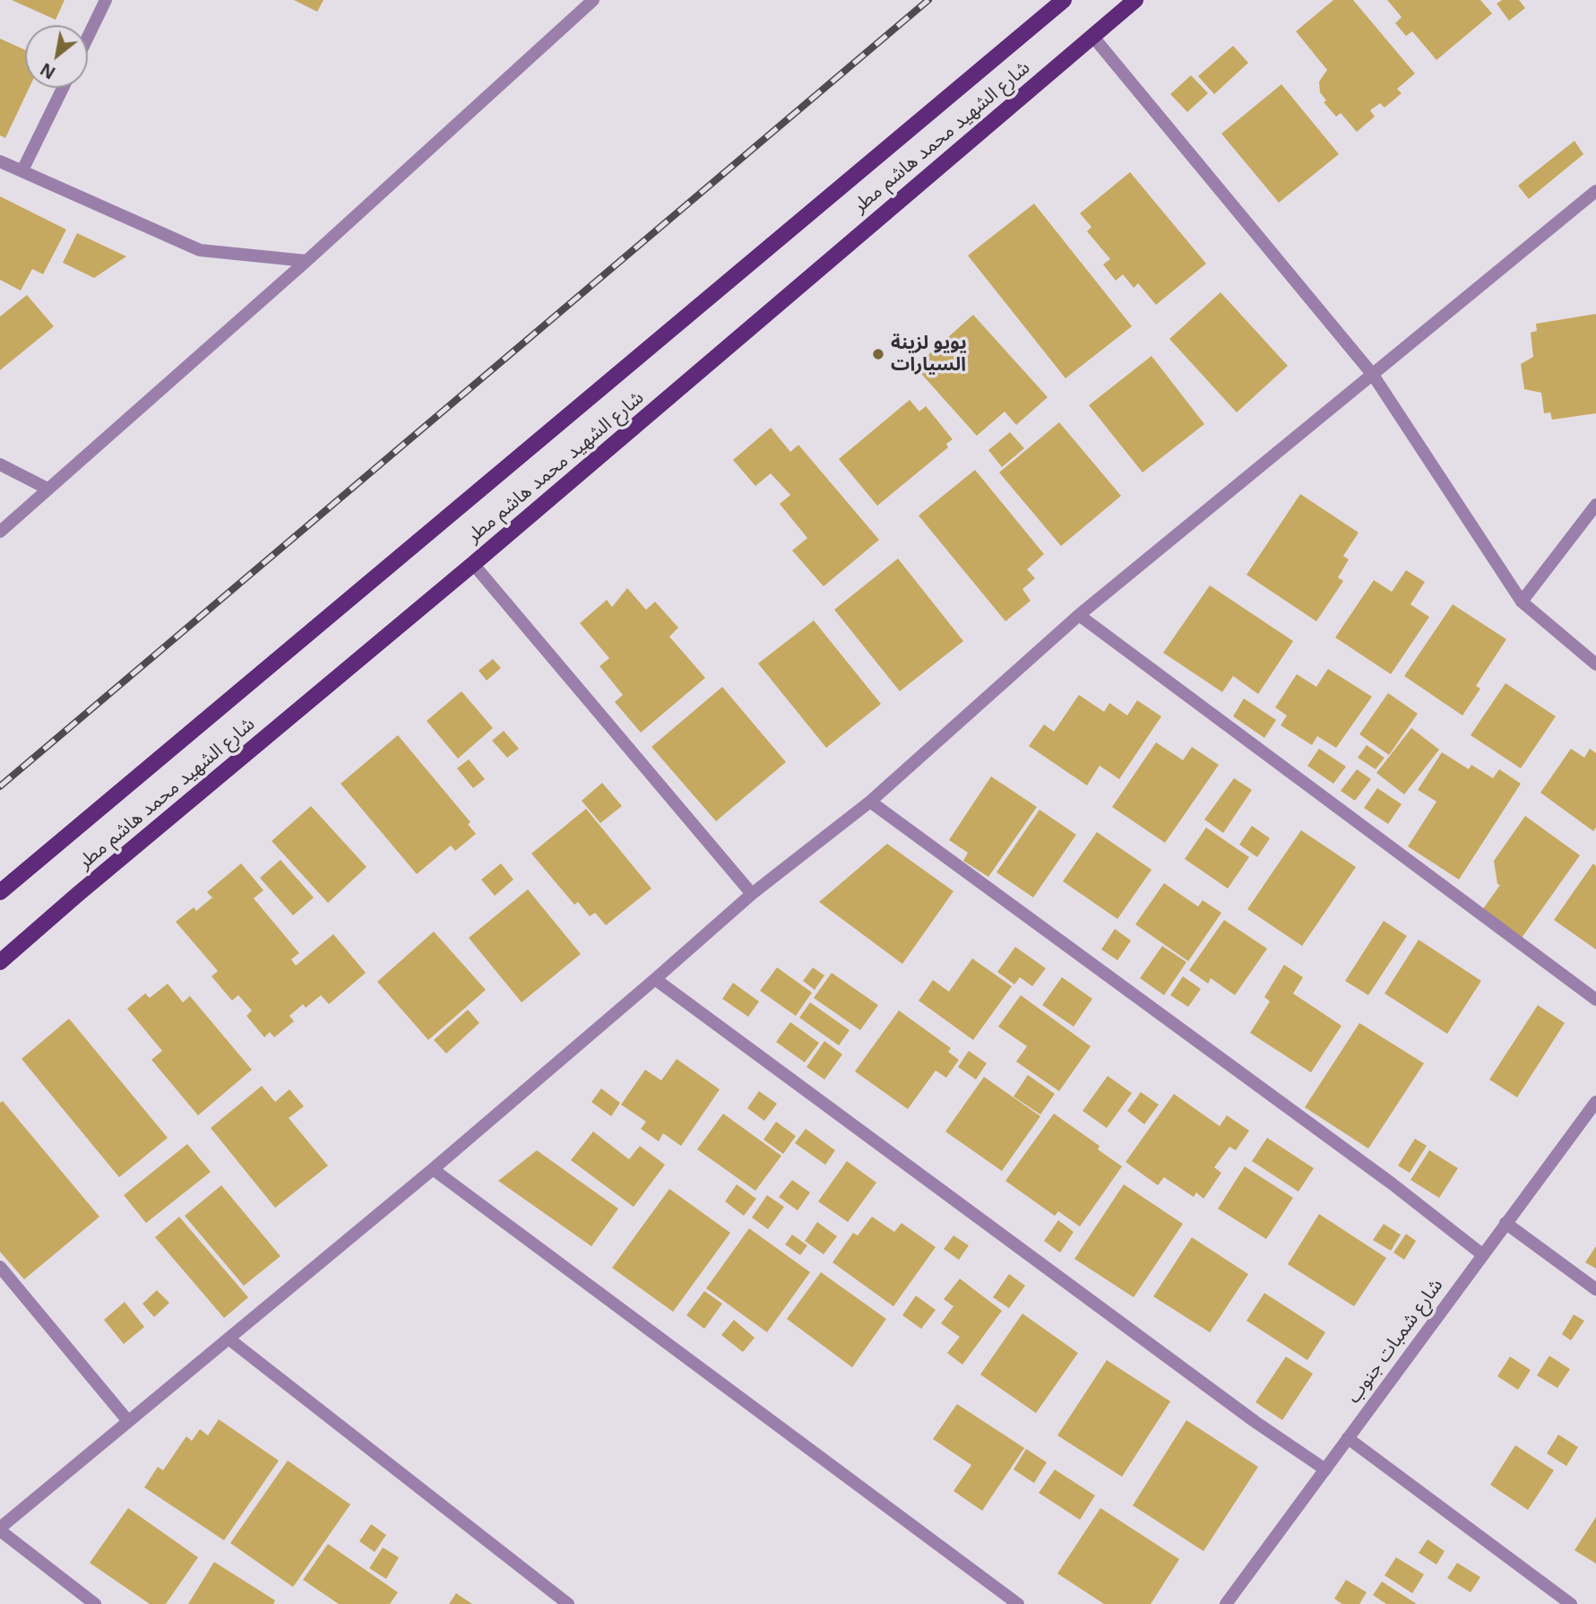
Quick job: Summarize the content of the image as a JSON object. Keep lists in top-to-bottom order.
{
  "streets": {
    "main road": ["شارع الشهيد محمد هاشم مطر"],
    "street": ["شارع شمبات جنوب"]
  },
  "places": ["يويو لزينة السيارات"],
  "north": "bottom left"
}
